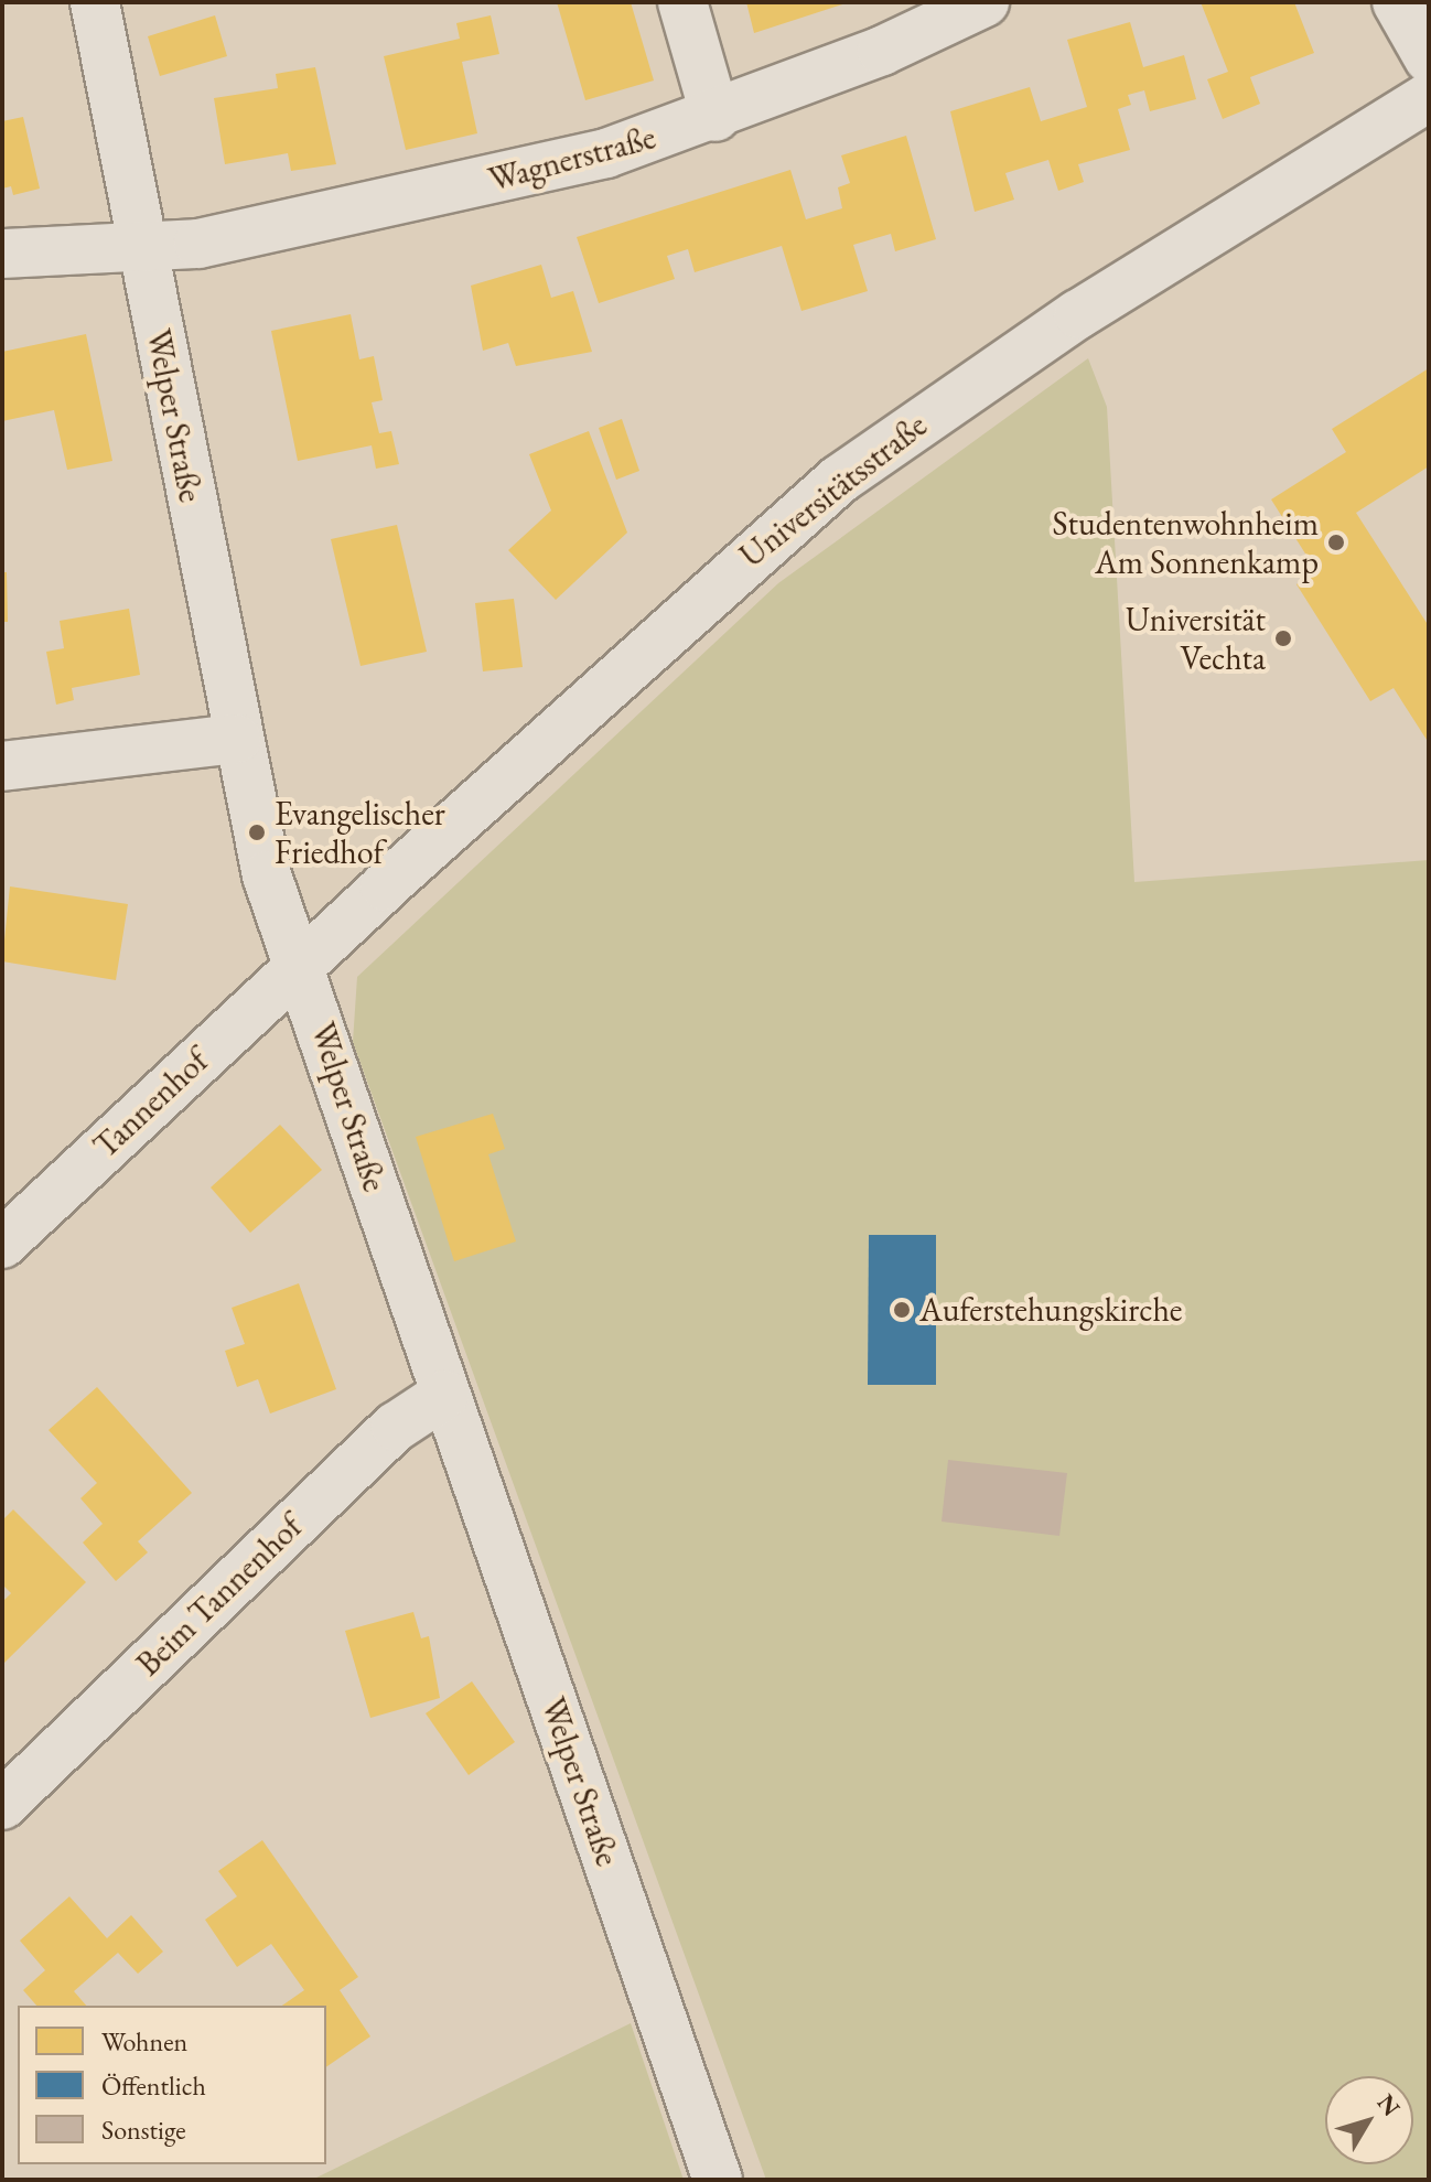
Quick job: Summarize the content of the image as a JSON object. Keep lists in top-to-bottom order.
{
  "streets": {
    "street": [
      "Wagnerstraße",
      "Welper Straße",
      "Universitätsstraße",
      "Tannenhof",
      "Beim Tannenhof"
    ]
  },
  "crossings": [
    ["Wagnerstraße", "Welper Straße"],
    ["Welper Straße", "Universitätsstraße"],
    ["Welper Straße", "Tannenhof"],
    ["Welper Straße", "Beim Tannenhof"],
    ["Universitätsstraße", "Tannenhof"]
  ],
  "places": [
    "Studentenwohnheim Am Sonnenkamp",
    "Universität Vechta",
    "Evangelischer Friedhof",
    "Auferstehungskirche"
  ],
  "legend": ["Wohnen", "Öffentlich", "Sonstige"],
  "north": "top right"
}
